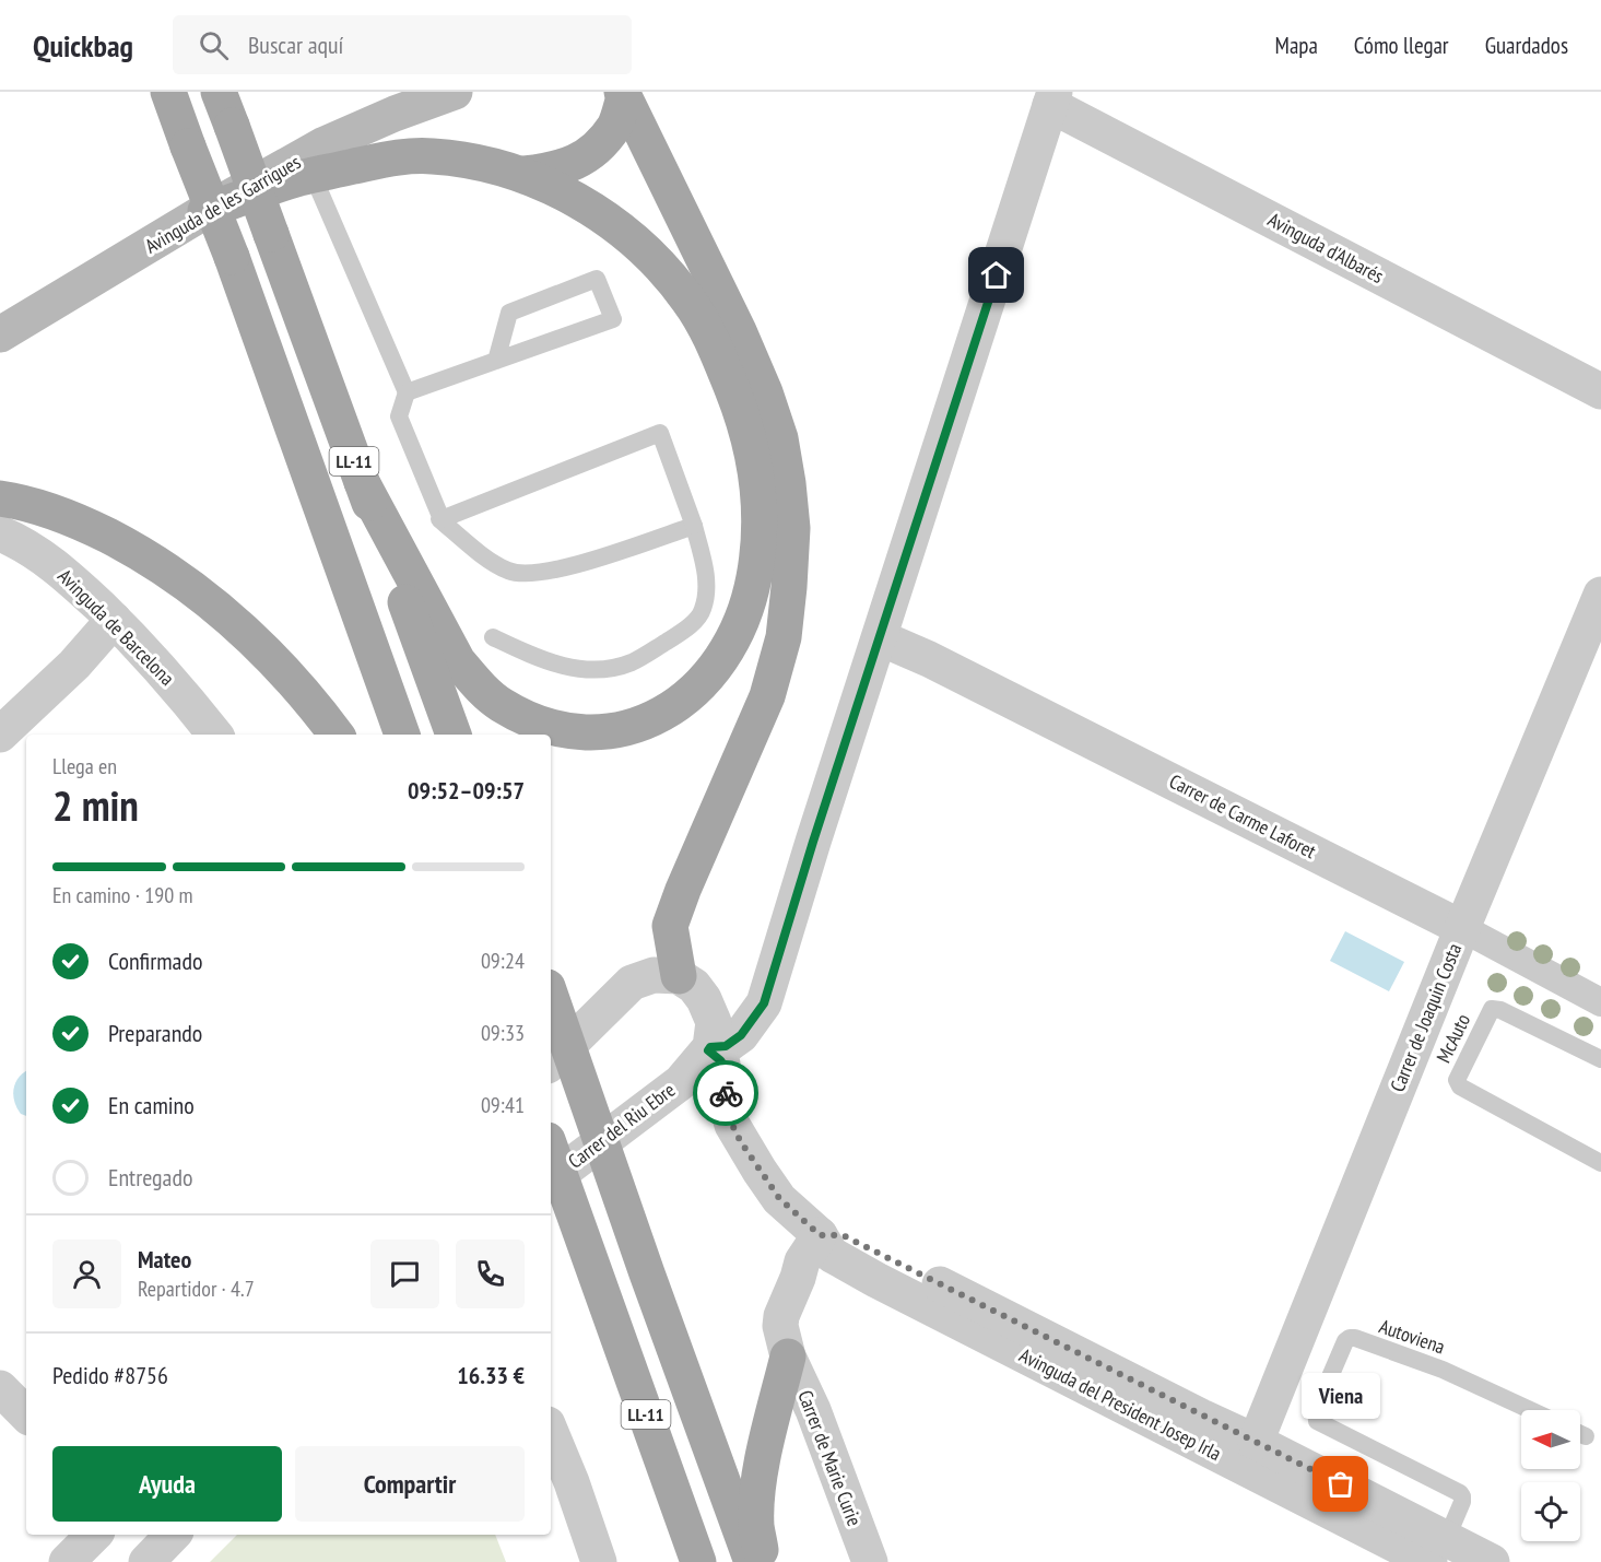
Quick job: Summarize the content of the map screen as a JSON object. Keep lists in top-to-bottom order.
{
  "streets": {
    "main road": ["Avinguda de les Garrigues", "LL-11"],
    "street": [
      "Avinguda d'Albarés",
      "Avinguda de Barcelona",
      "Carrer de Carme Laforet",
      "Carrer de Joaquin Costa",
      "Carrer del Riu Ebre",
      "Avinguda del President Josep Irla",
      "Carrer de Marie Curie"
    ],
    "lane": ["McAuto", "Autoviena"]
  },
  "crossings": [
    ["LL-11", "Carrer del Riu Ebre"],
    ["Carrer de Carme Laforet", "Carrer de Joaquin Costa"],
    ["Carrer de Joaquin Costa", "Avinguda del President Josep Irla"],
    ["Carrer del Riu Ebre", "Avinguda del President Josep Irla"],
    ["Autoviena", "Avinguda del President Josep Irla"],
    ["Avinguda del President Josep Irla", "Carrer de Marie Curie"]
  ],
  "places": ["Viena"],
  "north": "left",
  "page": {
    "header": "Quickbag",
    "search": "Buscar aquí",
    "nav": ["Mapa", "Cómo llegar", "Guardados"],
    "heading": ["2 min", "Llega en", "09:52–09:57"],
    "panel": [
      "Mateo",
      "Repartidor · 4.7",
      "Pedido #8756",
      "16.33 €"
    ],
    "bar": "En camino · 190 m",
    "list": [
      ["Confirmado", "09:24"],
      ["Preparando", "09:33"],
      ["En camino", "09:41"],
      "Entregado"
    ],
    "bubble": "Viena",
    "buttons": ["Ayuda", "Compartir"]
  }
}
